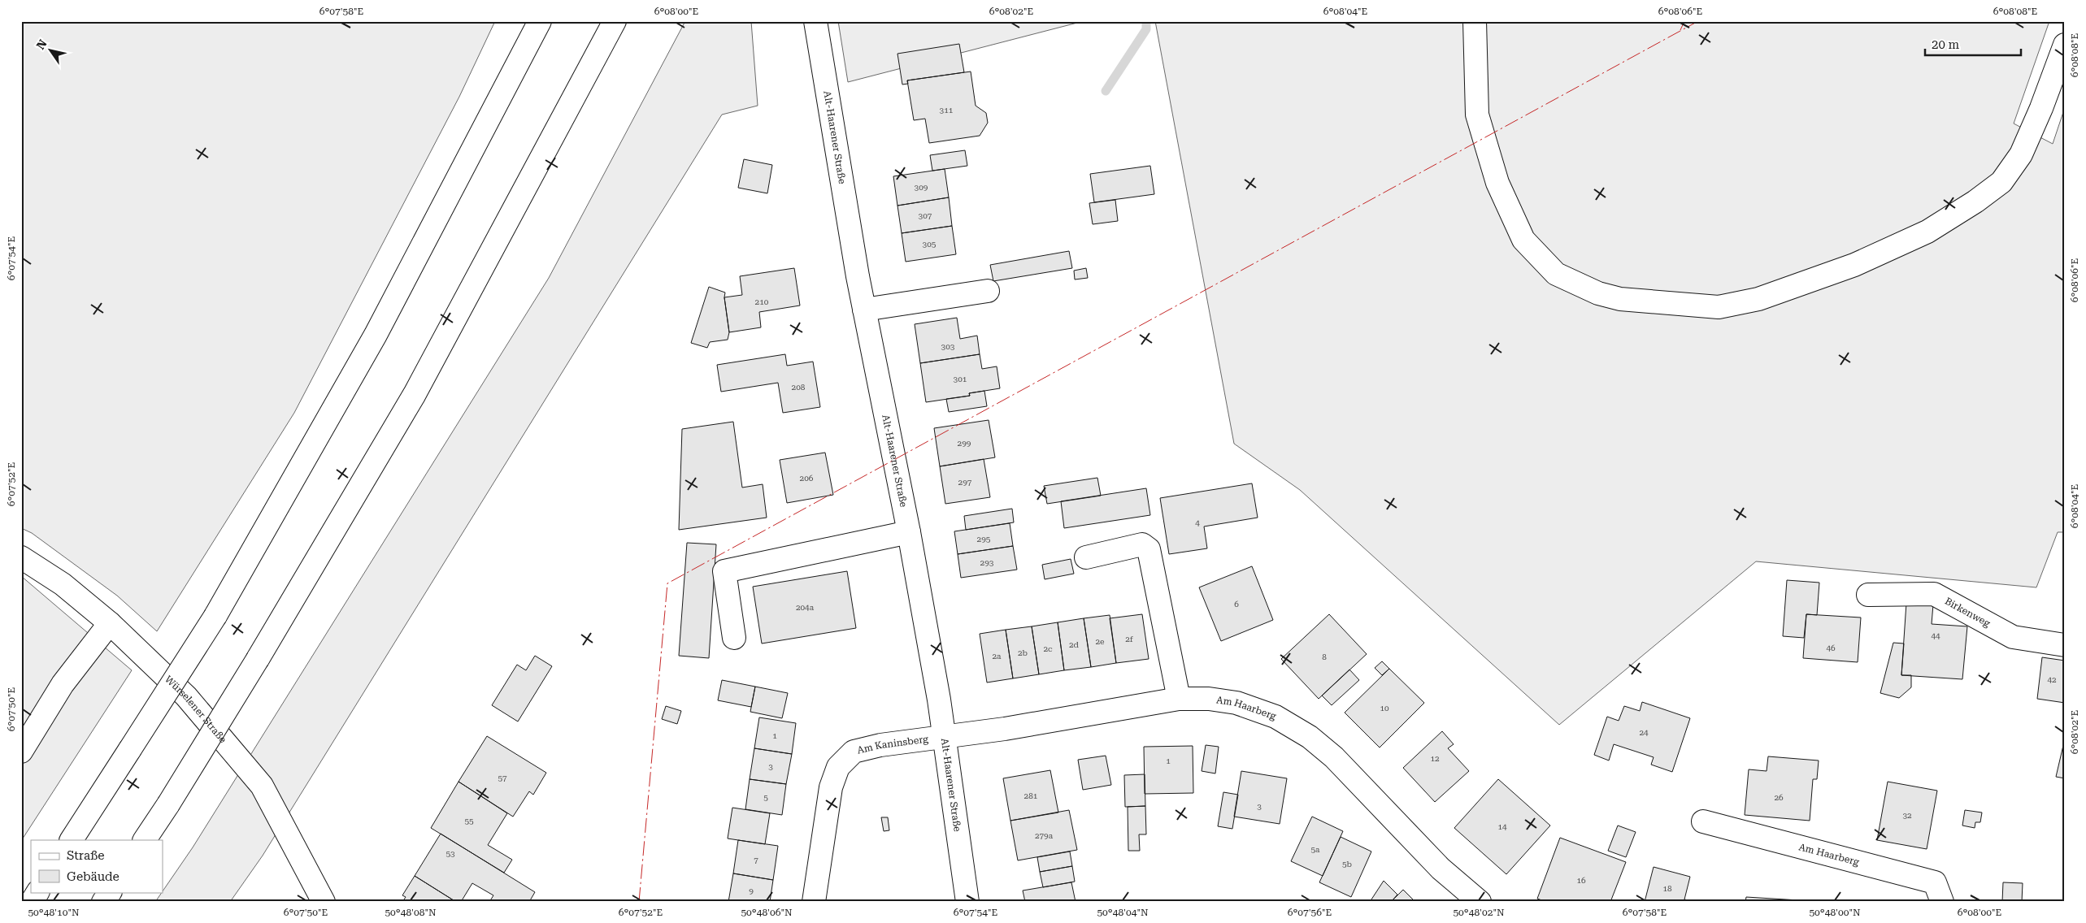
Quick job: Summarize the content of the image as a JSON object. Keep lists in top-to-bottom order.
{
  "streets": {
    "main road": [
      "Alt-Haarener Straße",
      "Birkenweg",
      "Am Haarberg",
      "Würselener Straße",
      "Am Kaninsberg"
    ]
  },
  "crossings": [
    ["Alt-Haarener Straße", "Am Haarberg"],
    ["Alt-Haarener Straße", "Am Kaninsberg"],
    ["Am Haarberg", "Am Kaninsberg"]
  ],
  "house_numbers": [
    "311",
    "309",
    "307",
    "305",
    "210",
    "303",
    "301",
    "208",
    "299",
    "206",
    "297",
    "4",
    "295",
    "293",
    "6",
    "204a",
    "44",
    "2f",
    "2e",
    "2d",
    "46",
    "2c",
    "2b",
    "2a",
    "8",
    "42",
    "10",
    "24",
    "1",
    "12",
    "1",
    "3",
    "57",
    "281",
    "5",
    "26",
    "3",
    "32",
    "55",
    "14",
    "279a",
    "5a",
    "53",
    "7",
    "5b",
    "16",
    "18",
    "9"
  ],
  "legend": ["Straße", "Gebäude"],
  "scale_bar": "20 m",
  "north": "top left",
  "coordinates": [
    "6°07'58\"E",
    "6°08'00\"E",
    "6°08'02\"E",
    "6°08'04\"E",
    "6°08'06\"E",
    "6°08'08\"E",
    "6°07'54\"E",
    "6°07'52\"E",
    "6°07'50\"E",
    "50°48'10\"N",
    "50°48'08\"N",
    "50°48'06\"N",
    "50°48'04\"N",
    "6°07'56\"E",
    "50°48'02\"N",
    "50°48'00\"N"
  ]
}
